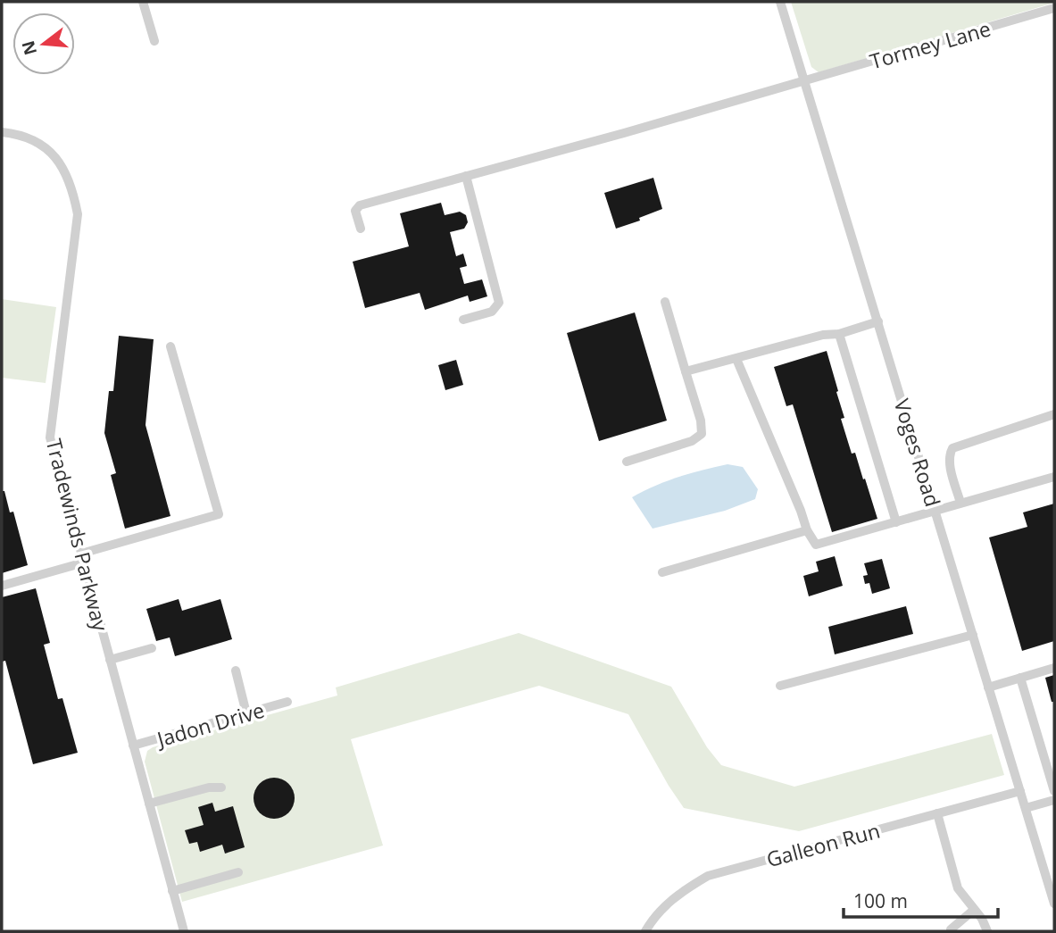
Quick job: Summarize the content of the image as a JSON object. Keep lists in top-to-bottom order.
{
  "streets": {
    "street": [
      "Tormey Lane",
      "Voges Road",
      "Tradewinds Parkway",
      "Jadon Drive",
      "Galleon Run"
    ]
  },
  "crossings": [
    ["Tormey Lane", "Voges Road"],
    ["Voges Road", "Galleon Run"],
    ["Tradewinds Parkway", "Jadon Drive"]
  ],
  "scale_bar": "100 m",
  "north": "left"
}
